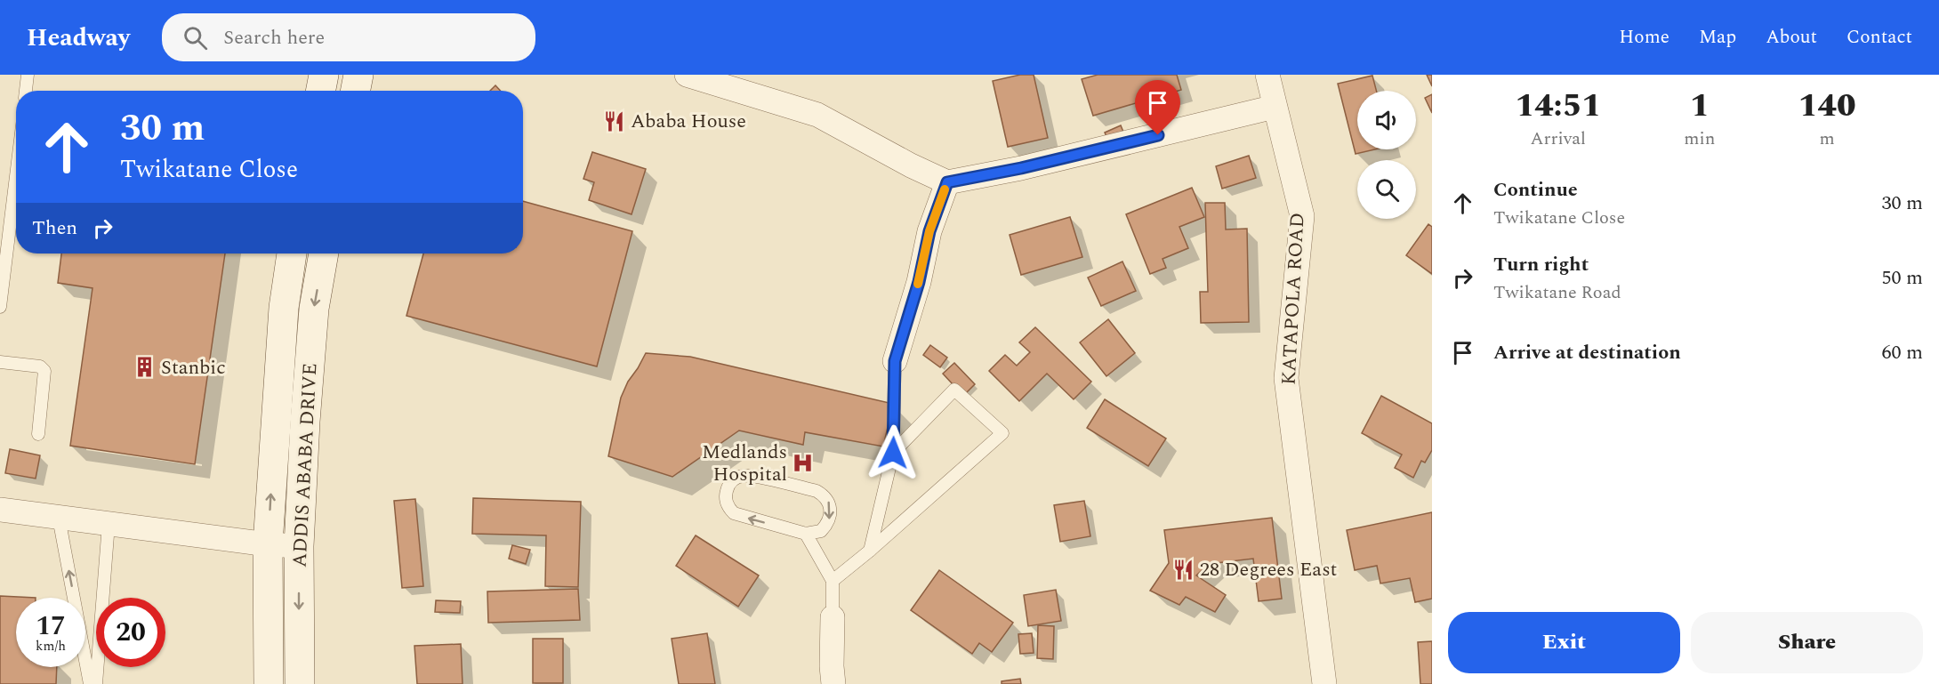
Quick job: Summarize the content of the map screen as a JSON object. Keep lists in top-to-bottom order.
{
  "streets": {
    "main road": ["ADDIS ABABA DRIVE"],
    "street": ["KATAPOLA ROAD"]
  },
  "places": {
    "restaurant": ["Ababa House", "28 Degrees East"],
    "building": ["Stanbic"],
    "hospital": ["Medlands Hospital"]
  },
  "page": {
    "header": "Headway",
    "search": "Search here",
    "nav": [
      "Home",
      "Map",
      "About",
      "Contact"
    ],
    "eta": [
      "14:51",
      "Arrival",
      "1",
      "min",
      "140",
      "m"
    ],
    "turn": ["30 m", "Twikatane Close"],
    "list": [
      {
        "name": "Continue",
        "note": "Twikatane Close",
        "value": "30 m"
      },
      {
        "name": "Turn right",
        "note": "Twikatane Road",
        "value": "50 m"
      },
      {
        "name": "Arrive at destination",
        "value": "60 m"
      }
    ],
    "then": "Then",
    "speed": "17 km/h",
    "limit": "20",
    "buttons": ["Exit", "Share"]
  }
}
